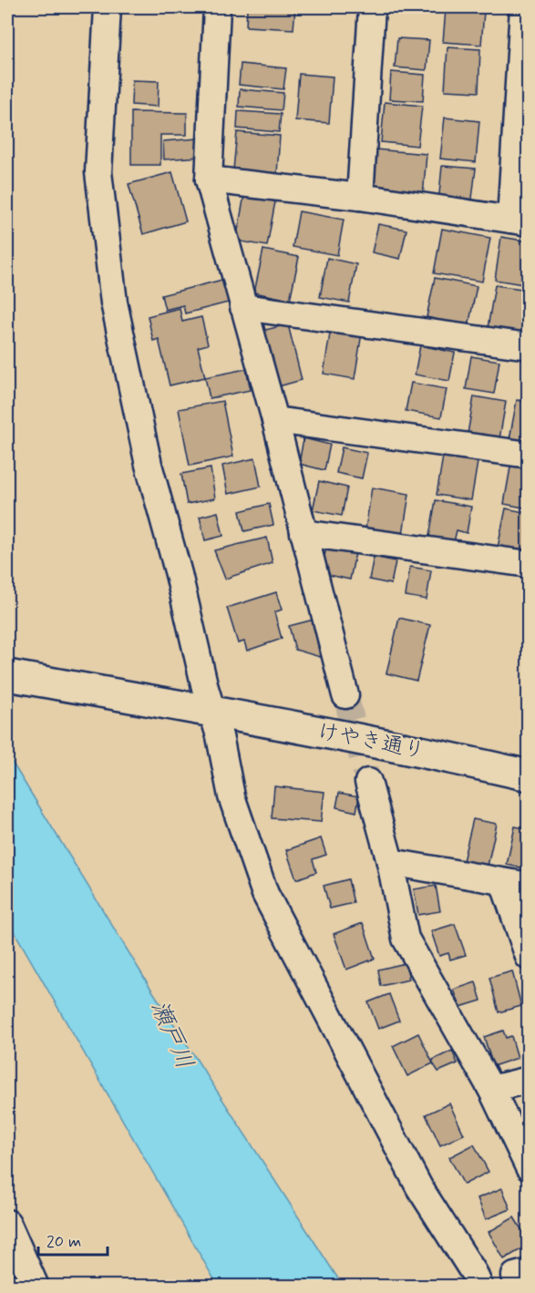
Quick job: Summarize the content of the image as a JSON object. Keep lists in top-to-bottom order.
{
  "streets": {
    "street": ["けやき通り"]
  },
  "water": ["瀬戸川"],
  "scale_bar": "20 m"
}
